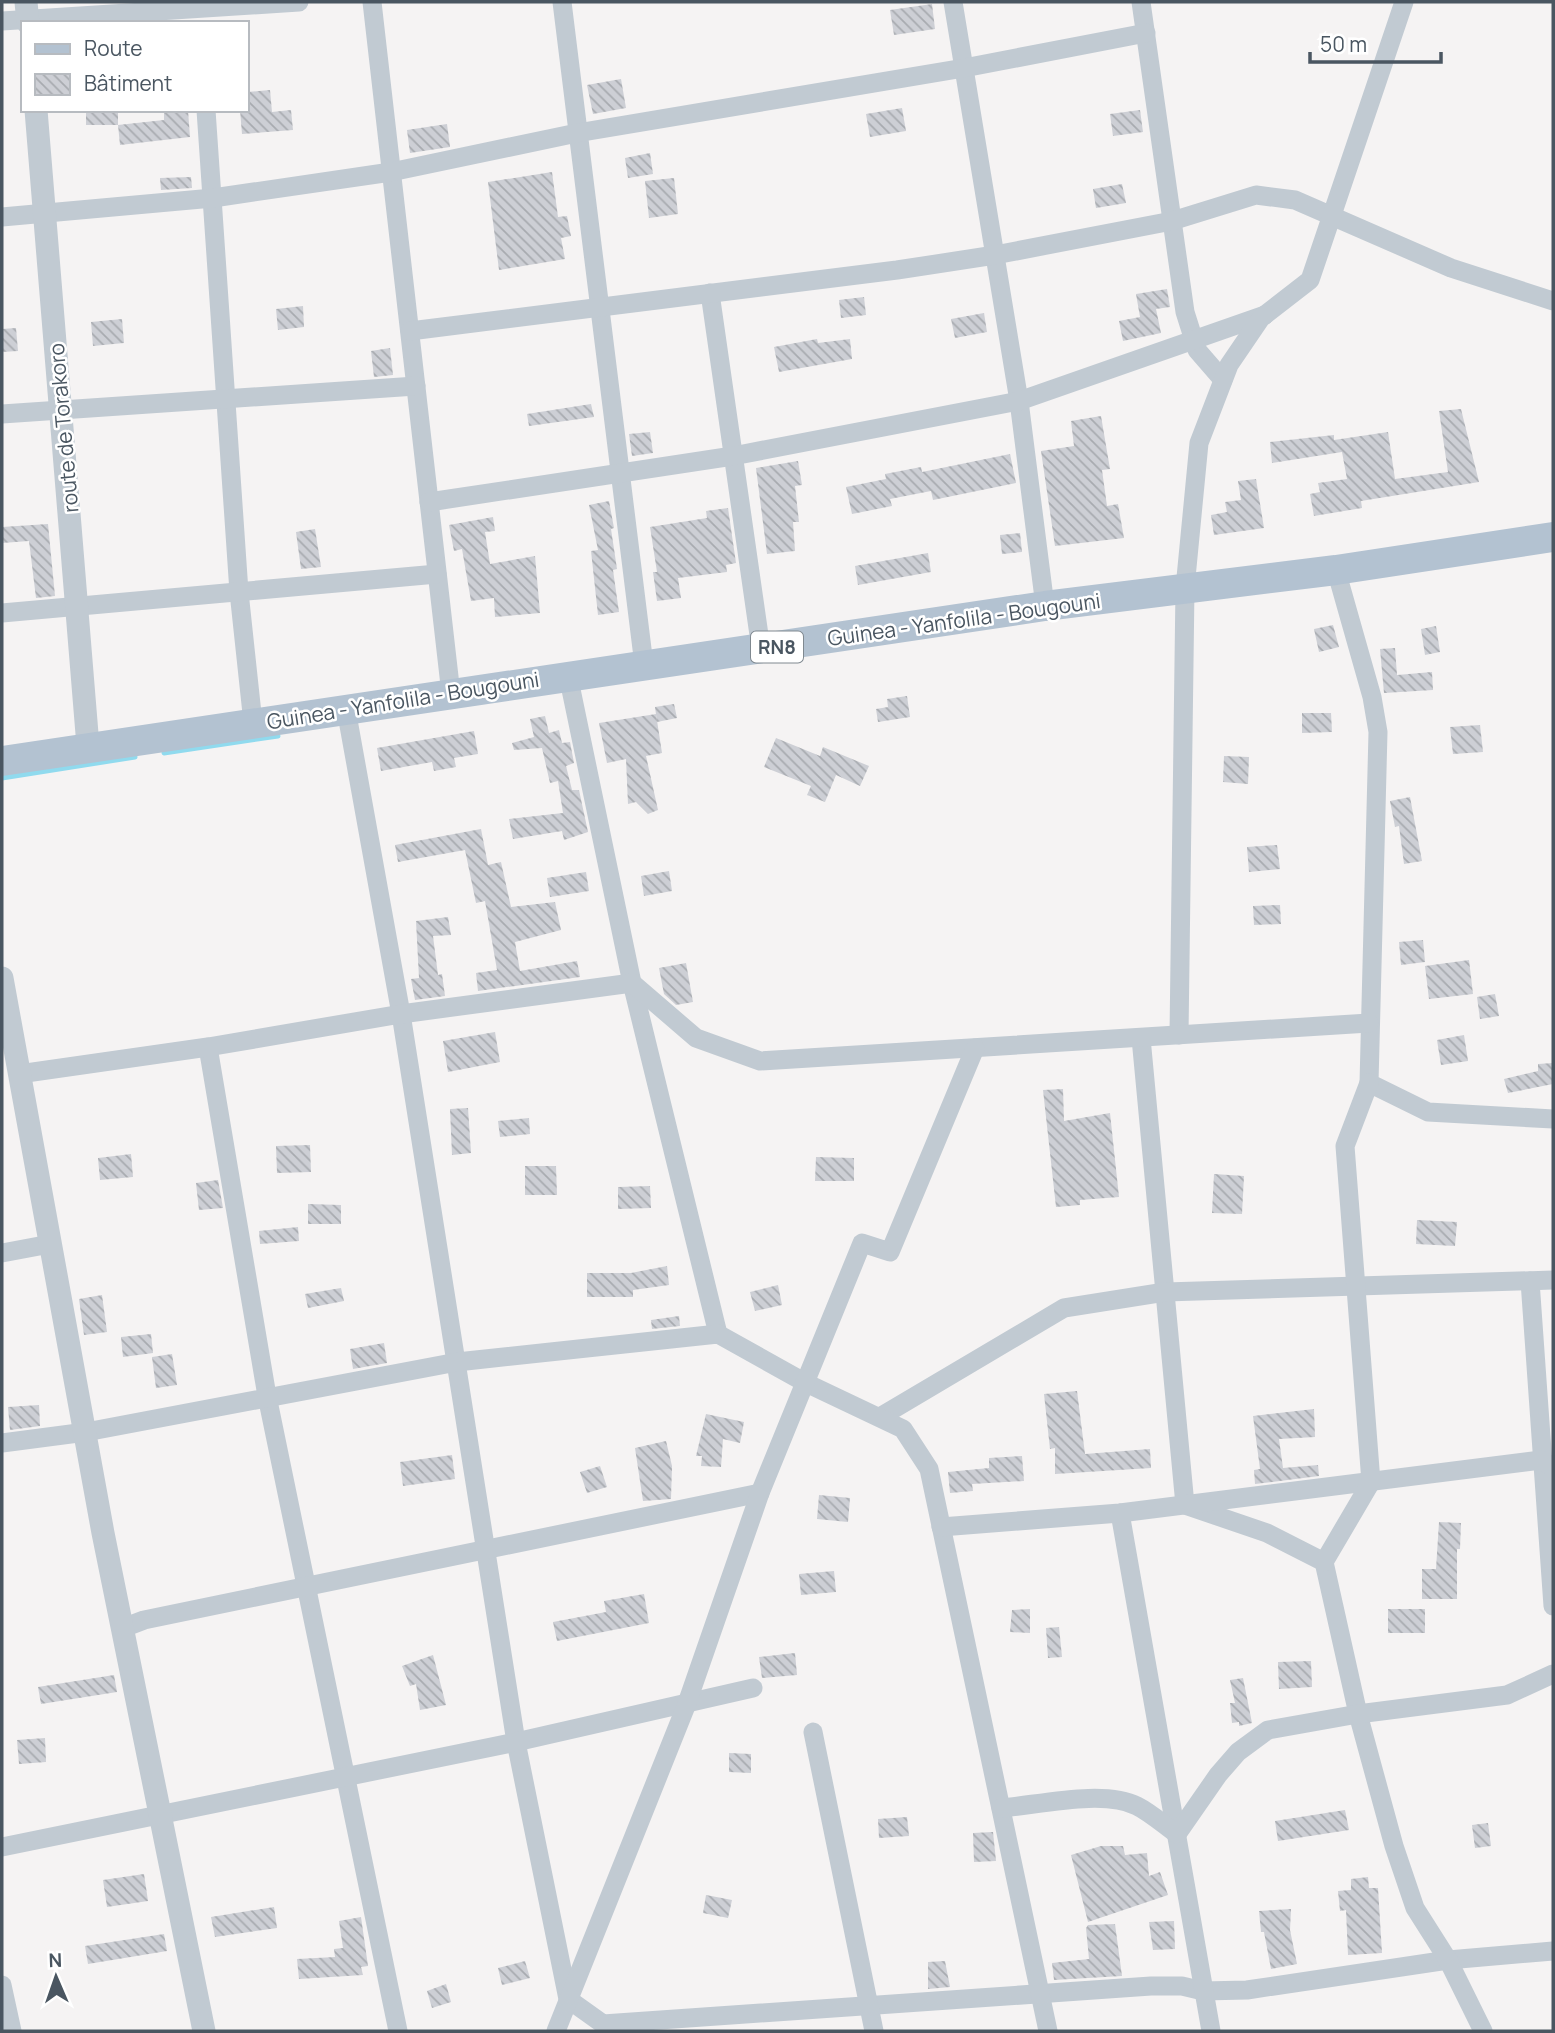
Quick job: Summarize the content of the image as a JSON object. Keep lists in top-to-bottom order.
{
  "streets": {
    "main road": ["Guinea - Yanfolila - Bougouni", "RN8"],
    "street": ["route de Torakoro"]
  },
  "crossings": [
    ["route de Torakoro", "Guinea - Yanfolila - Bougouni"]
  ],
  "legend": ["Route", "Bâtiment"],
  "scale_bar": "50 m",
  "north": "top"
}
